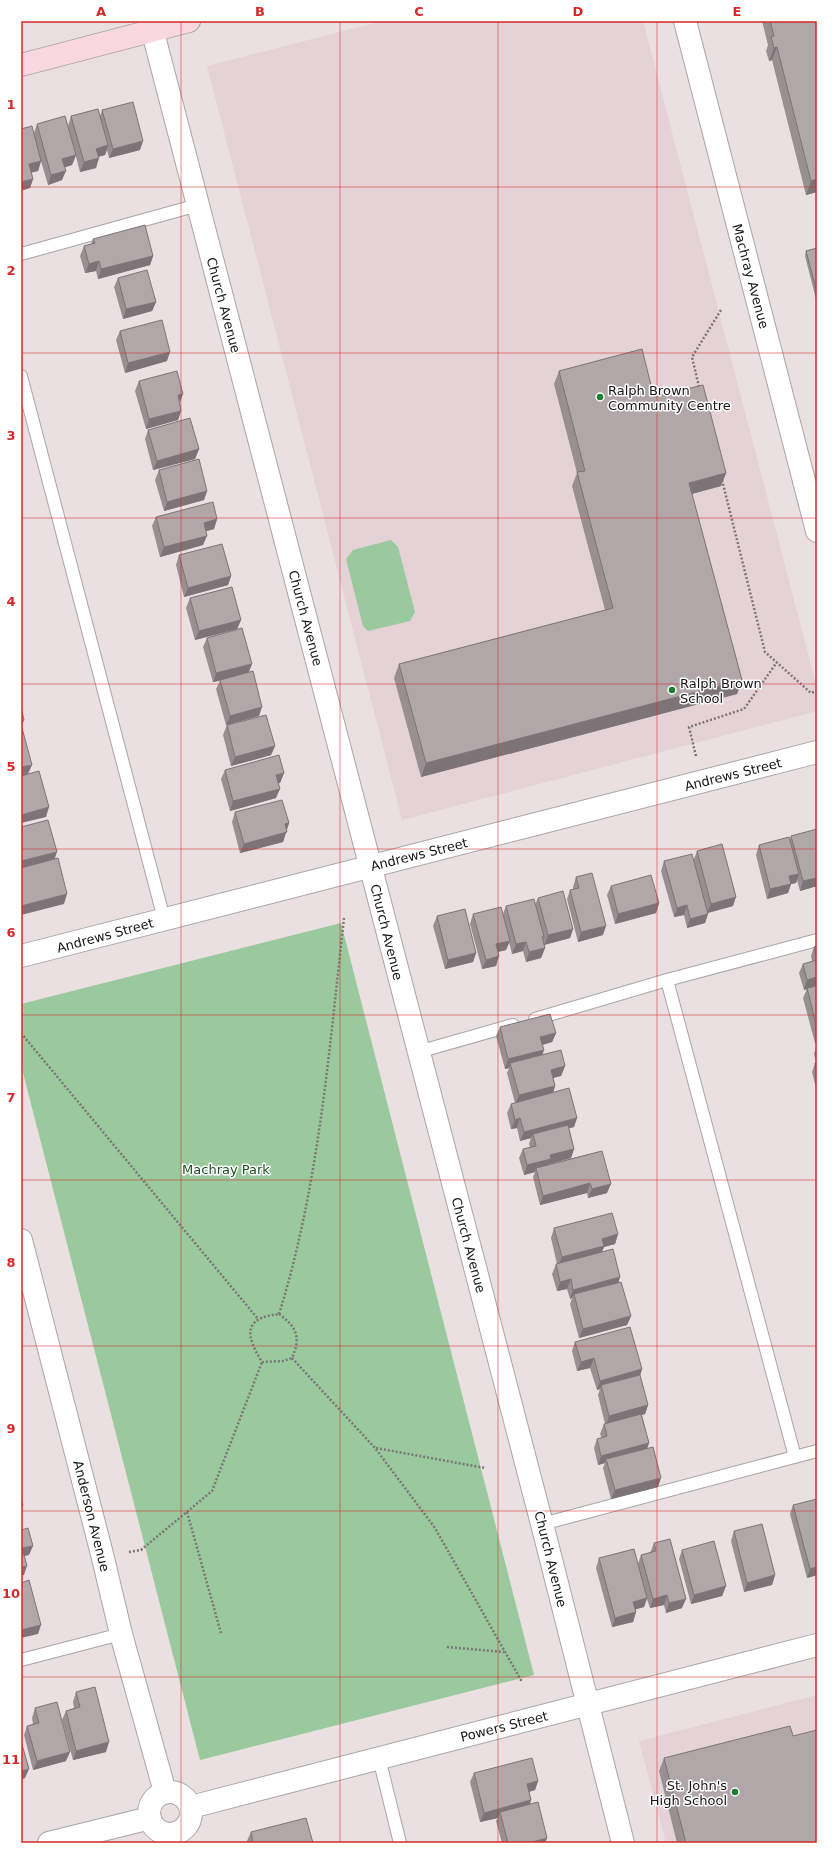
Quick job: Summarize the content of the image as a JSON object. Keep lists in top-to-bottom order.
{
  "streets": {
    "street": [
      "Machray Avenue",
      "Church Avenue",
      "Andrews Street",
      "Anderson Avenue",
      "Powers Street"
    ]
  },
  "crossings": [
    ["Church Avenue", "Andrews Street"],
    ["Church Avenue", "Powers Street"],
    ["Anderson Avenue", "Powers Street"]
  ],
  "parks": ["Machray Park"],
  "places": ["Ralph Brown Community Centre", "Ralph Brown School", "St. John's High School"],
  "grid": {
    "columns": [
      "A",
      "B",
      "C",
      "D",
      "E"
    ],
    "rows": [
      "1",
      "2",
      "3",
      "4",
      "5",
      "6",
      "7",
      "8",
      "9",
      "10",
      "11"
    ]
  }
}
